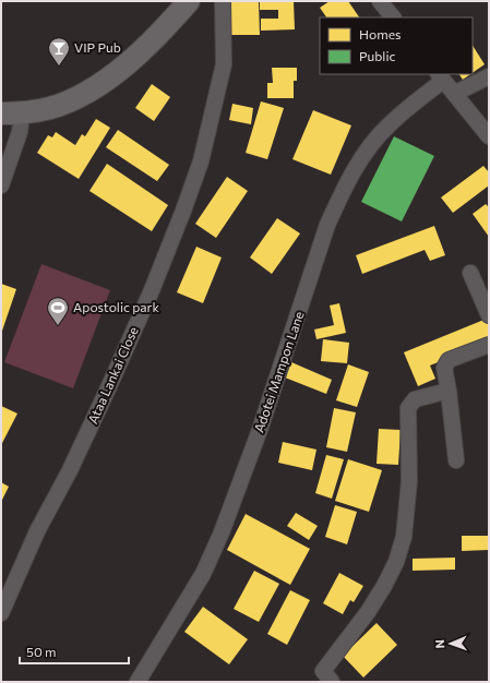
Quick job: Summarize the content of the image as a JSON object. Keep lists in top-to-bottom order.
{
  "streets": {
    "street": ["Adotei Mampon Lane", "Ataa Lankai Close"]
  },
  "places": {
    "bar": ["VIP Pub"],
    "sports": ["Apostolic park"]
  },
  "legend": ["Homes", "Public"],
  "scale_bar": "50 m",
  "north": "left"
}
